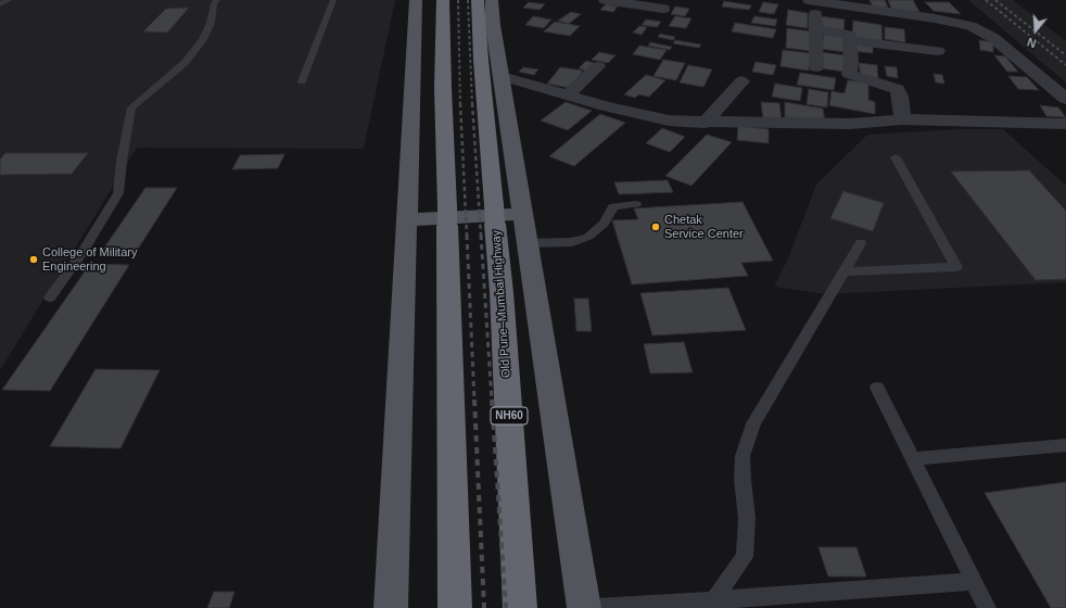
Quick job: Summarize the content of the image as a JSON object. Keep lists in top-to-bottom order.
{
  "streets": {
    "highway": ["Old Pune–Mumbai Highway", "NH60"]
  },
  "places": ["Chetak Service Center", "College of Military Engineering"],
  "north": "bottom"
}
